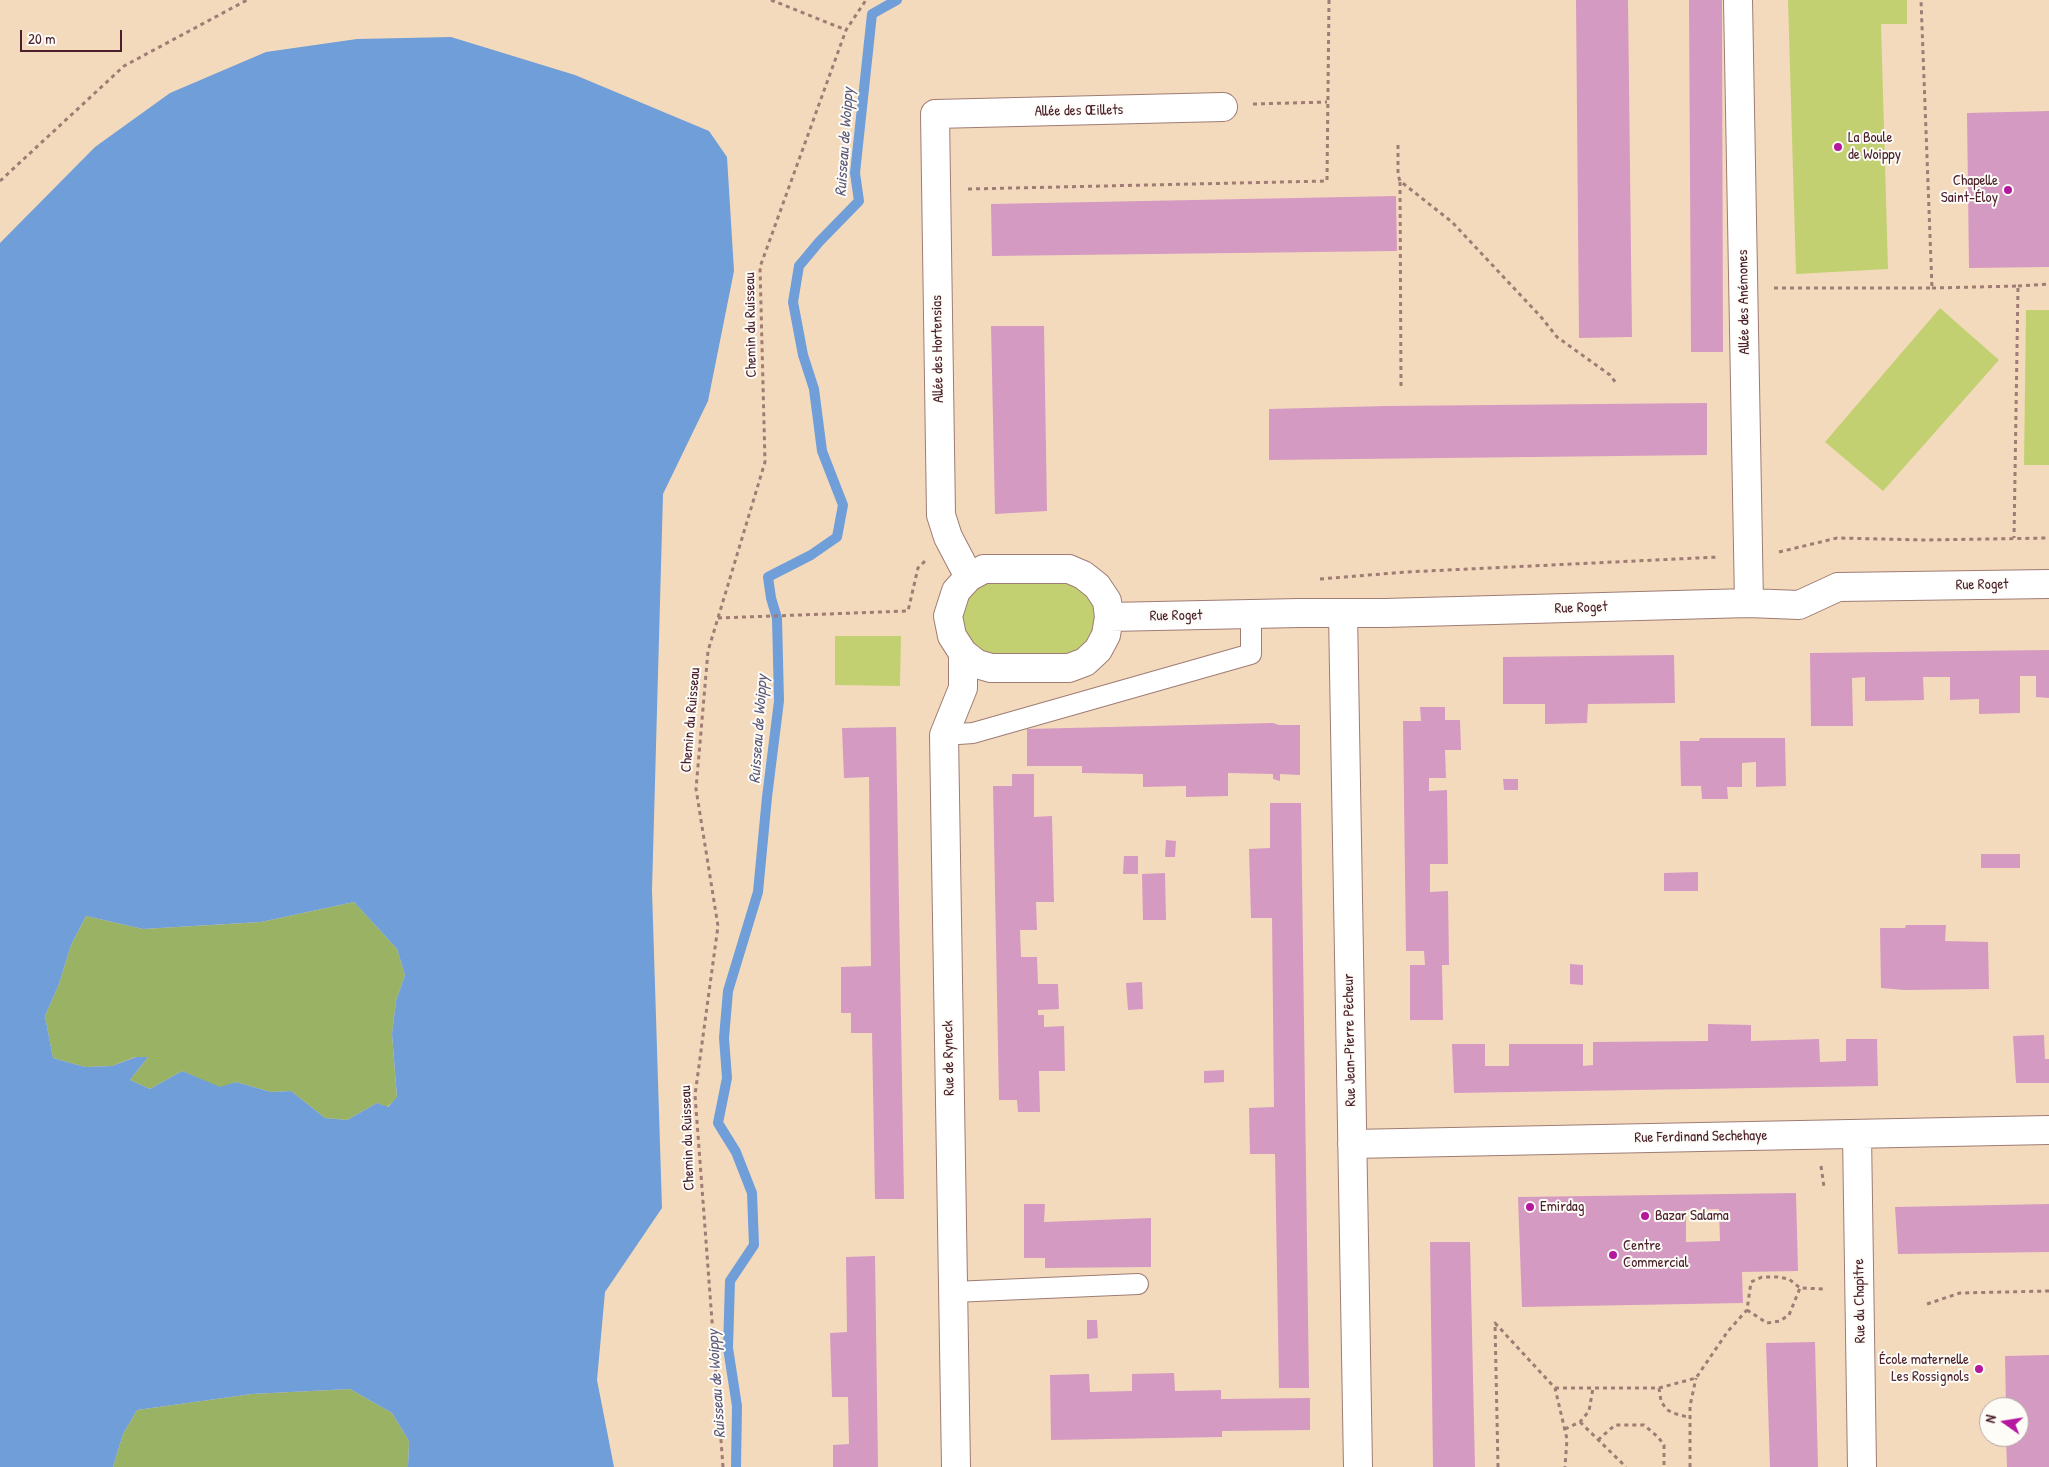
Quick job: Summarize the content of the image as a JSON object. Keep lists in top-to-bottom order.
{
  "streets": {
    "street": [
      "Allée des Œillets",
      "Allée des Anémones",
      "Allée des Hortensias",
      "Rue Roget",
      "Rue Jean-Pierre Pêcheur",
      "Rue de Ryneck",
      "Rue Ferdinand Sechehaye",
      "Rue du Chapitre"
    ],
    "path": ["Chemin du Ruisseau"]
  },
  "crossings": [
    ["Allée des Œillets", "Allée des Hortensias"],
    ["Allée des Anémones", "Rue Roget"],
    ["Allée des Hortensias", "Rue Roget"],
    ["Allée des Hortensias", "Rue de Ryneck"],
    ["Rue Roget", "Rue Jean-Pierre Pêcheur"],
    ["Rue Roget", "Rue de Ryneck"],
    ["Rue Jean-Pierre Pêcheur", "Rue Ferdinand Sechehaye"],
    ["Rue Ferdinand Sechehaye", "Rue du Chapitre"]
  ],
  "water": ["Ruisseau de Woippy"],
  "places": [
    "La Boule de Woippy",
    "Chapelle Saint-Éloy",
    "Emirdag",
    "Bazar Salama",
    "Centre Commercial",
    "École maternelle Les Rossignols"
  ],
  "scale_bar": "20 m",
  "north": "left"
}
